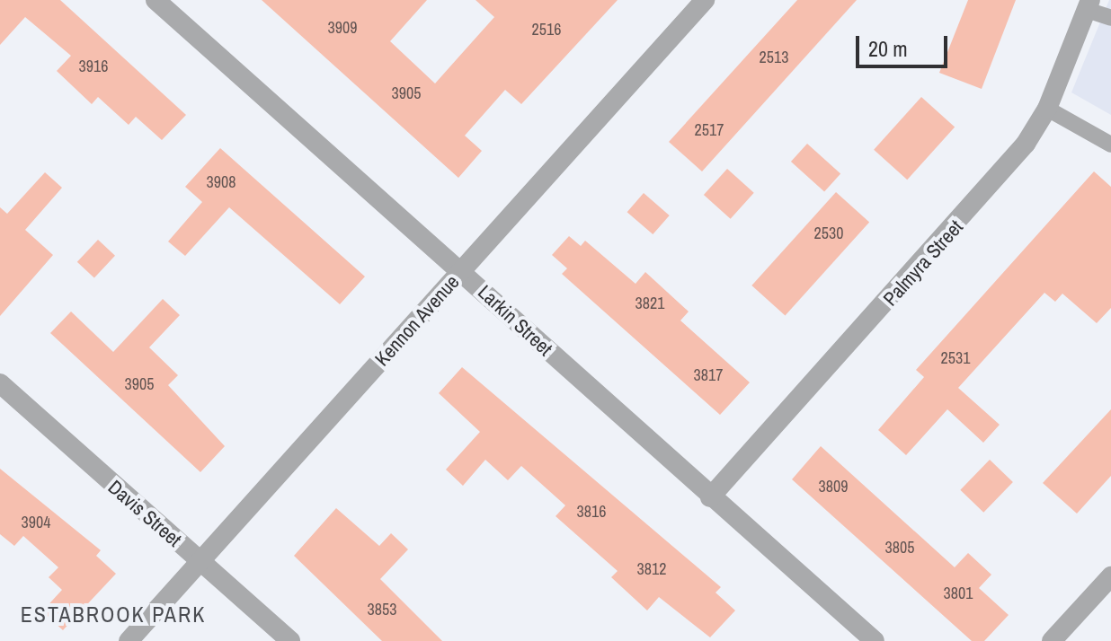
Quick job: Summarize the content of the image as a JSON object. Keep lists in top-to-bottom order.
{
  "streets": {
    "street": [
      "Palmyra Street",
      "Kennon Avenue",
      "Larkin Street",
      "Davis Street"
    ]
  },
  "crossings": [
    ["Palmyra Street", "Larkin Street"],
    ["Kennon Avenue", "Larkin Street"],
    ["Kennon Avenue", "Davis Street"]
  ],
  "districts": ["ESTABROOK PARK"],
  "house_numbers": [
    "3909",
    "2516",
    "2513",
    "3916",
    "3905",
    "2517",
    "3908",
    "2530",
    "3821",
    "2531",
    "3817",
    "3905",
    "3809",
    "3816",
    "3904",
    "3805",
    "3812",
    "3801",
    "3853"
  ],
  "scale_bar": "20 m"
}
